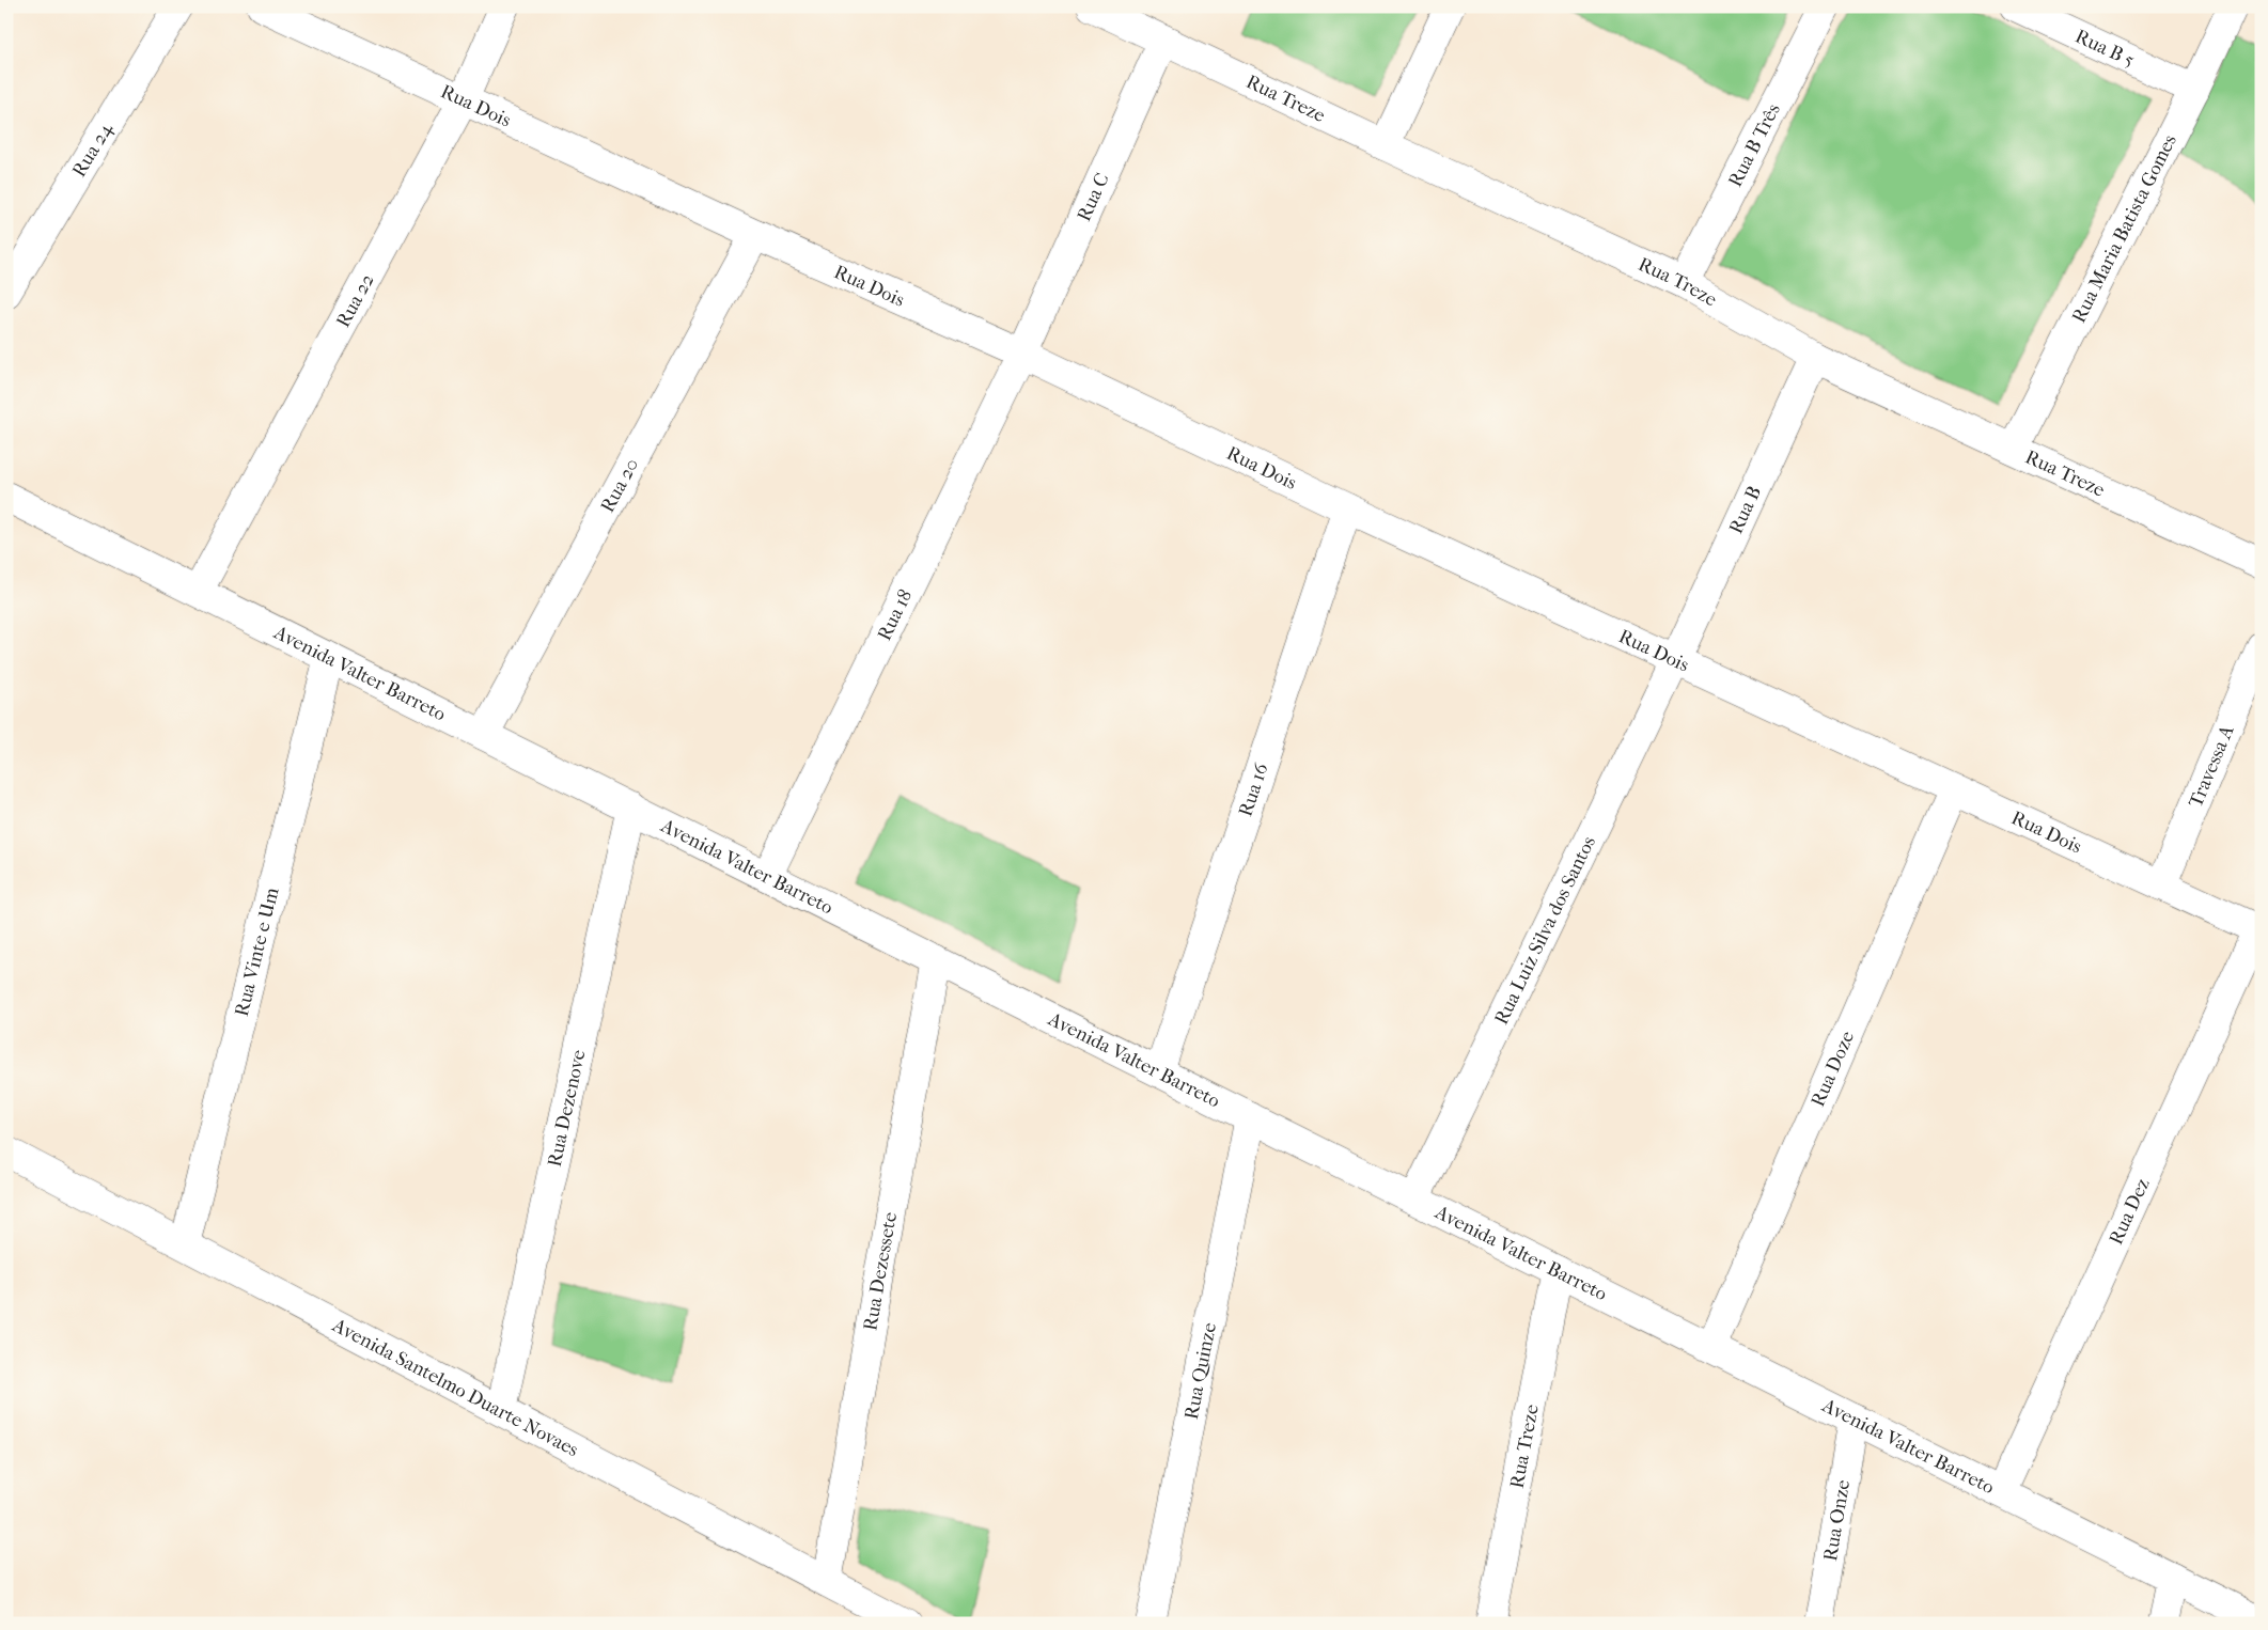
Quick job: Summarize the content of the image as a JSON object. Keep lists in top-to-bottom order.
{
  "streets": {
    "street": [
      "Rua B 5",
      "Rua Treze",
      "Rua Dois",
      "Rua B Três",
      "Rua 24",
      "Rua C",
      "Rua Maria Batista Gomes",
      "Rua 22",
      "Rua 20",
      "Rua B",
      "Rua 18",
      "Avenida Valter Barreto",
      "Travessa A",
      "Rua 16",
      "Rua Luiz Silva dos Santos",
      "Rua Vinte e Um",
      "Rua Doze",
      "Rua Dezenove",
      "Rua Dez",
      "Rua Dezessete",
      "Rua Quinze",
      "Avenida Santelmo Duarte Novaes",
      "Rua Onze"
    ]
  },
  "crossings": [
    ["Rua B 5", "Rua Maria Batista Gomes"],
    ["Rua Treze", "Rua B Três"],
    ["Rua Treze", "Rua C"],
    ["Rua Treze", "Rua Maria Batista Gomes"],
    ["Rua Treze", "Rua B"],
    ["Rua Treze", "Avenida Valter Barreto"],
    ["Rua Dois", "Rua C"],
    ["Rua Dois", "Rua 22"],
    ["Rua Dois", "Rua 20"],
    ["Rua Dois", "Rua B"],
    ["Rua Dois", "Rua 18"],
    ["Rua Dois", "Travessa A"],
    ["Rua Dois", "Rua 16"],
    ["Rua Dois", "Rua Luiz Silva dos Santos"],
    ["Rua Dois", "Rua Doze"],
    ["Rua Dois", "Rua Dez"],
    ["Rua C", "Rua 18"],
    ["Rua 22", "Avenida Valter Barreto"],
    ["Rua 20", "Avenida Valter Barreto"],
    ["Rua B", "Rua Luiz Silva dos Santos"],
    ["Rua 18", "Avenida Valter Barreto"],
    ["Avenida Valter Barreto", "Rua 16"],
    ["Avenida Valter Barreto", "Rua Luiz Silva dos Santos"],
    ["Avenida Valter Barreto", "Rua Vinte e Um"],
    ["Avenida Valter Barreto", "Rua Doze"],
    ["Avenida Valter Barreto", "Rua Dezenove"],
    ["Avenida Valter Barreto", "Rua Dez"],
    ["Avenida Valter Barreto", "Rua Dezessete"],
    ["Avenida Valter Barreto", "Rua Quinze"],
    ["Avenida Valter Barreto", "Rua Onze"],
    ["Rua Vinte e Um", "Avenida Santelmo Duarte Novaes"],
    ["Rua Dezenove", "Avenida Santelmo Duarte Novaes"],
    ["Rua Dezessete", "Avenida Santelmo Duarte Novaes"]
  ]
}
